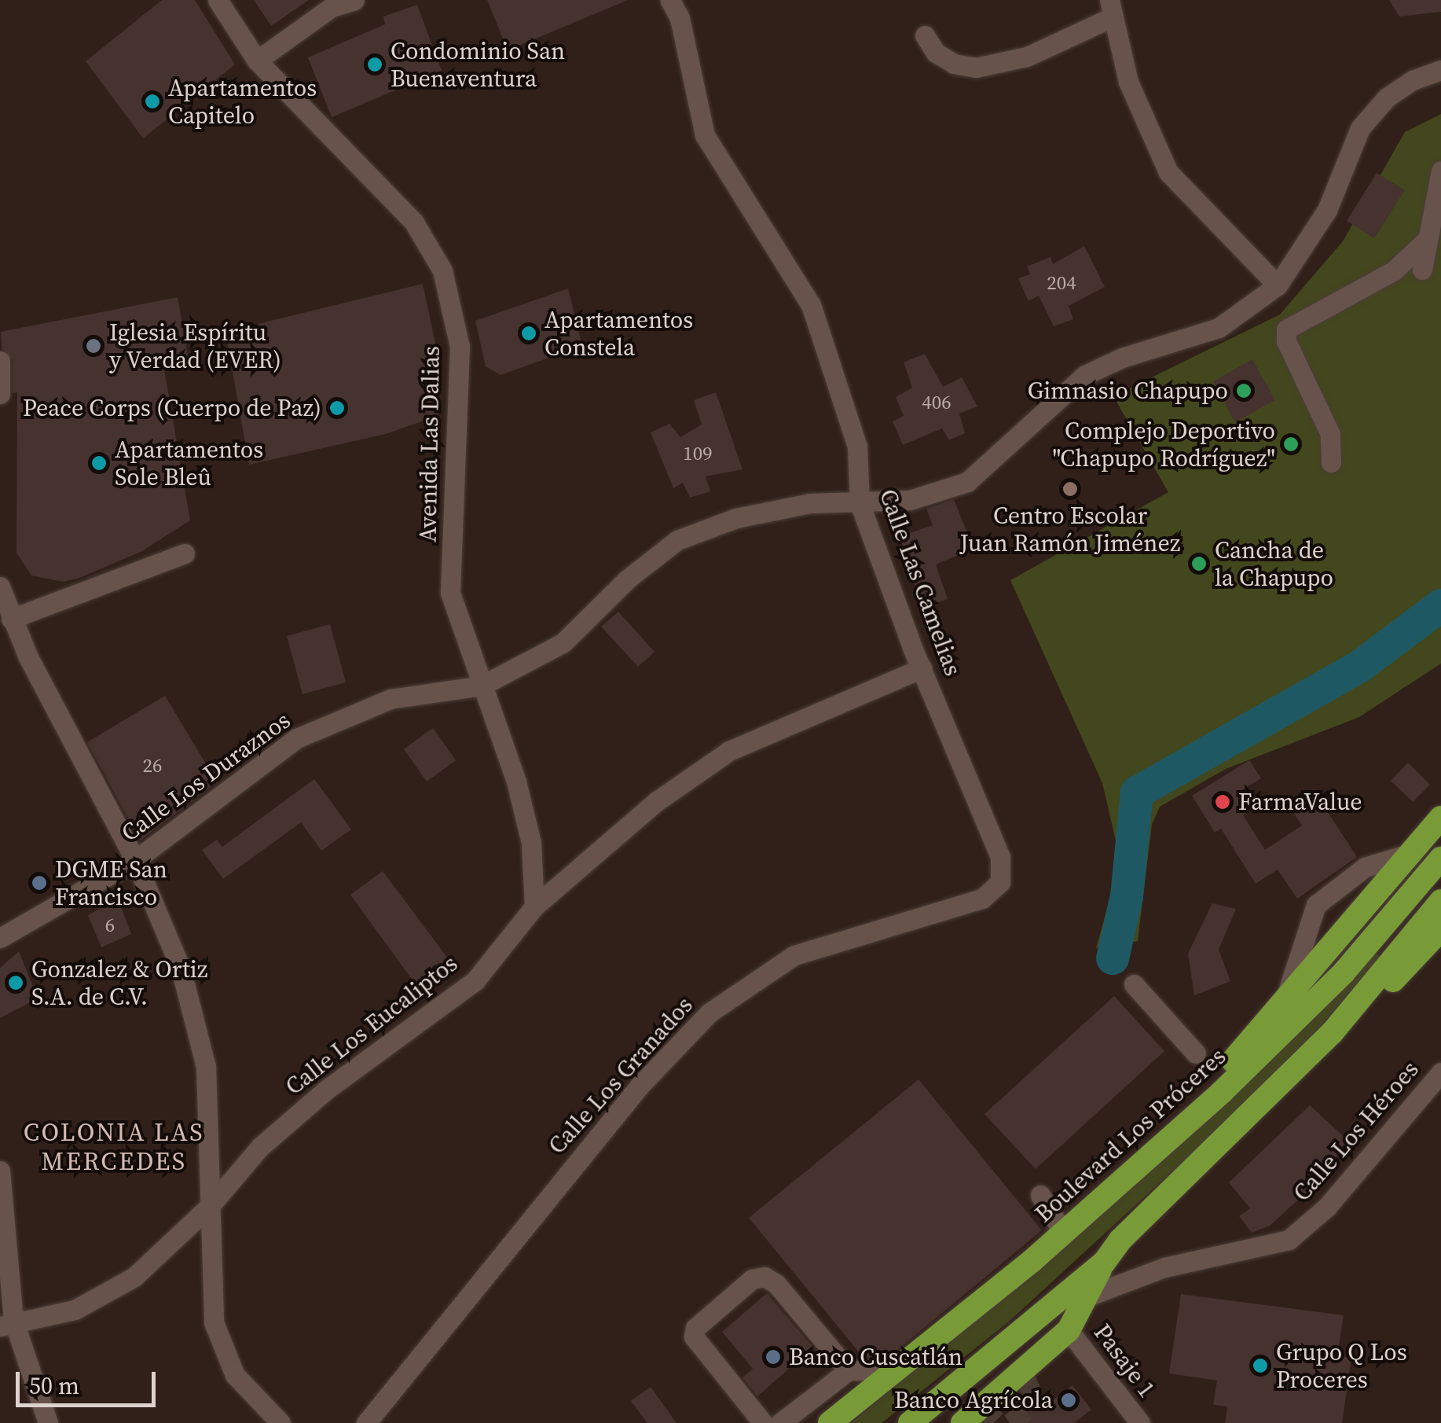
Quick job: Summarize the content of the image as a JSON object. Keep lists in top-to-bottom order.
{
  "streets": {
    "highway": ["Boulevard Los Próceres"],
    "street": [
      "Avenida Las Dalias",
      "Calle Las Camelias",
      "Calle Los Duraznos",
      "Calle Los Eucaliptos",
      "Calle Los Granados",
      "Calle Los Héroes",
      "Pasaje 1"
    ]
  },
  "crossings": [
    ["Avenida Las Dalias", "Calle Los Duraznos"],
    ["Avenida Las Dalias", "Calle Los Eucaliptos"],
    ["Calle Las Camelias", "Calle Los Duraznos"],
    ["Calle Las Camelias", "Calle Los Eucaliptos"],
    ["Calle Las Camelias", "Calle Los Granados"]
  ],
  "districts": ["COLONIA LAS MERCEDES"],
  "places": [
    "Condominio San Buenaventura",
    "Apartamentos Capitelo",
    "Apartamentos Constela",
    "Iglesia Espíritu y Verdad (EVER)",
    "Gimnasio Chapupo",
    "Peace Corps (Cuerpo de Paz)",
    "Complejo Deportivo \"Chapupo Rodríguez\"",
    "Apartamentos Sole Bleû",
    "Centro Escolar Juan Ramón Jiménez",
    "Cancha de la Chapupo",
    "FarmaValue",
    "DGME San Francisco",
    "Gonzalez & Ortiz S.A. de C.V.",
    "Banco Cuscatlán",
    "Grupo Q Los Proceres",
    "Banco Agrícola"
  ],
  "house_numbers": [
    "204",
    "406",
    "109",
    "26",
    "6"
  ],
  "scale_bar": "50 m"
}
